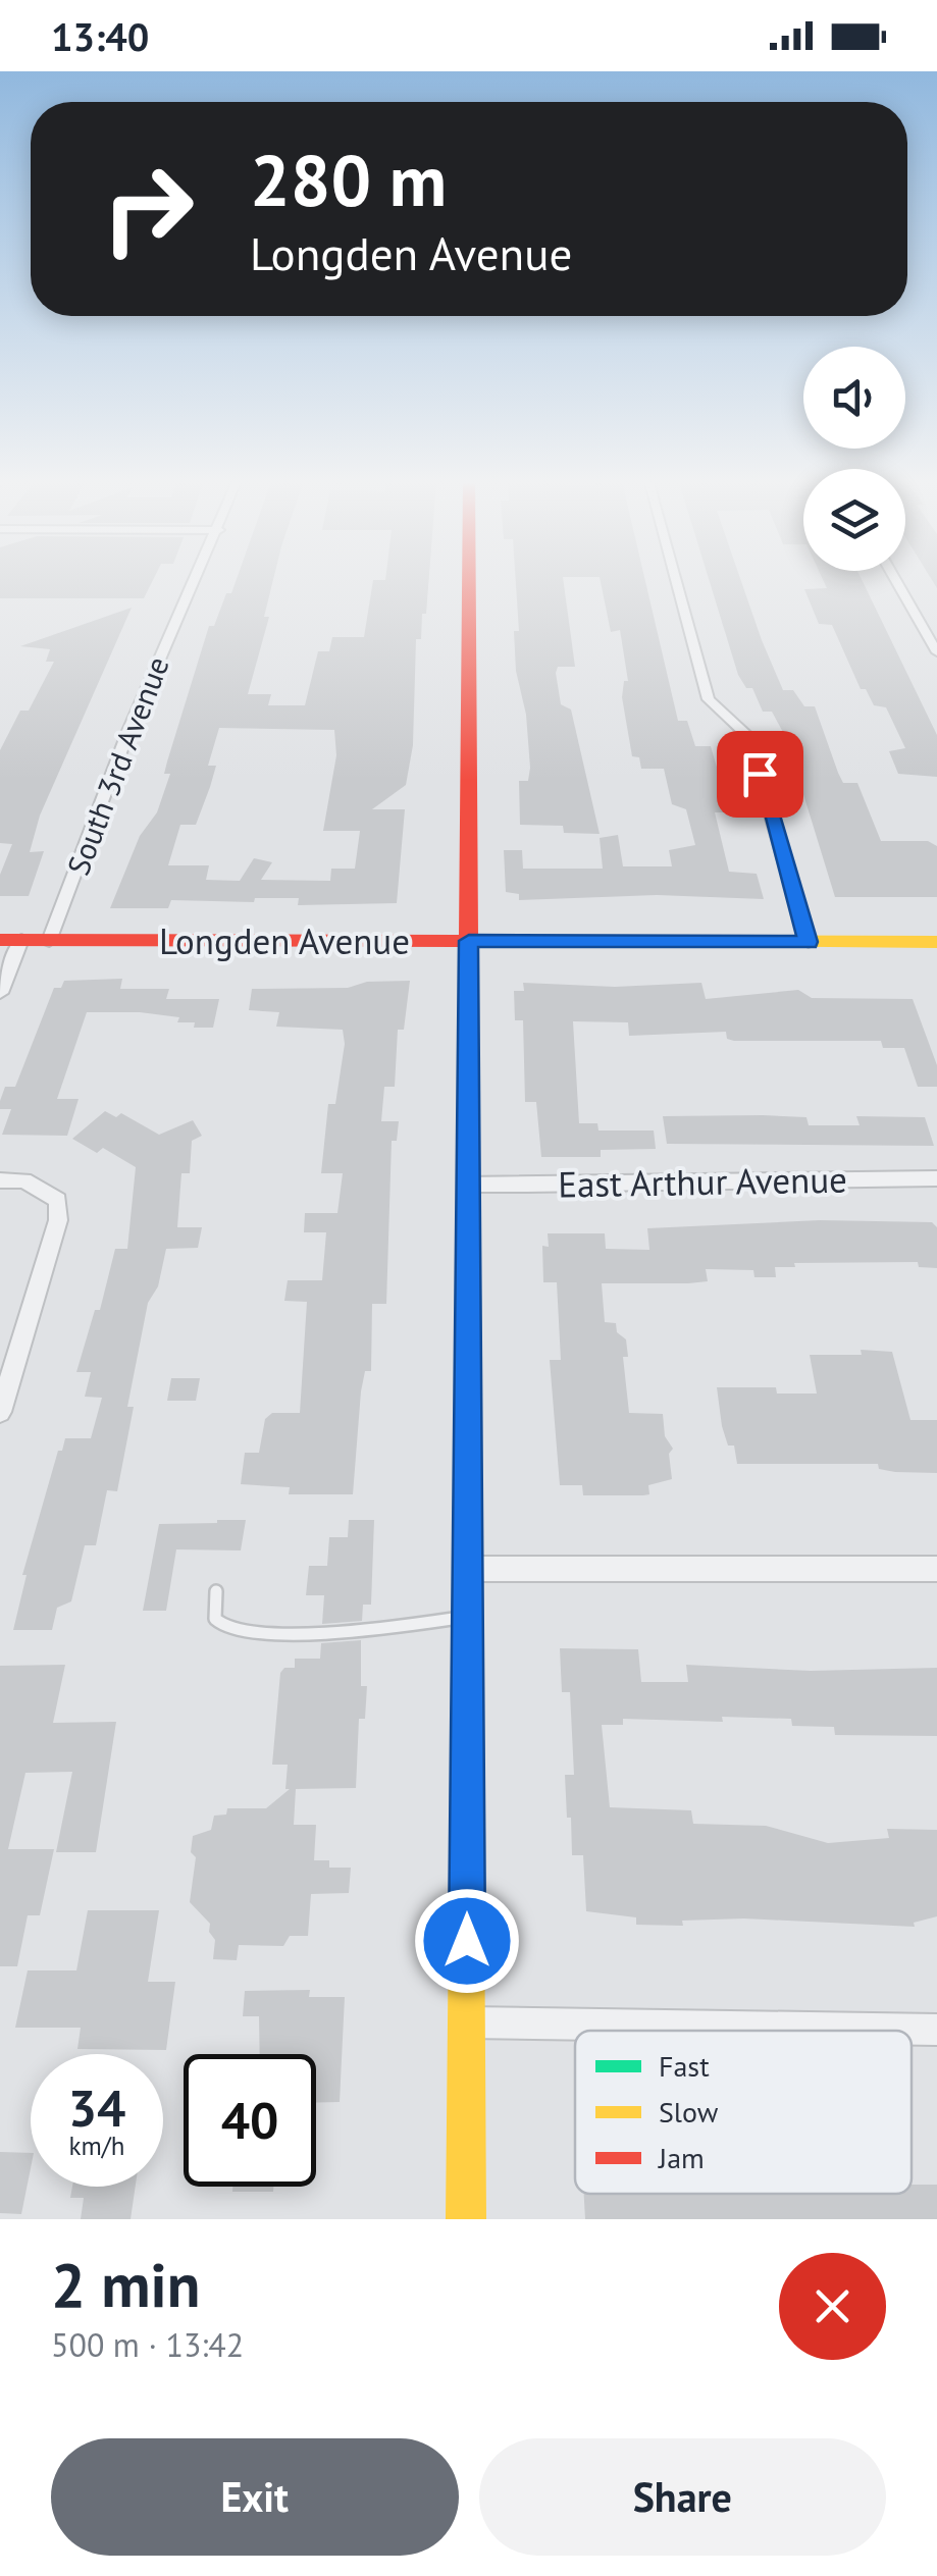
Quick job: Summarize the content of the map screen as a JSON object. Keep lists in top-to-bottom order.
{
  "streets": {
    "street": ["South 3rd Avenue", "Longden Avenue", "East Arthur Avenue"]
  },
  "crossings": [
    ["South 3rd Avenue", "Longden Avenue"]
  ],
  "legend": ["Fast", "Slow", "Jam"],
  "page": {
    "status": "13:40",
    "turn": ["280 m", "Longden Avenue"],
    "speed": "34 km/h",
    "limit": "40",
    "heading": ["2 min", "500 m · 13:42"],
    "buttons": ["Exit", "Share"]
  }
}
